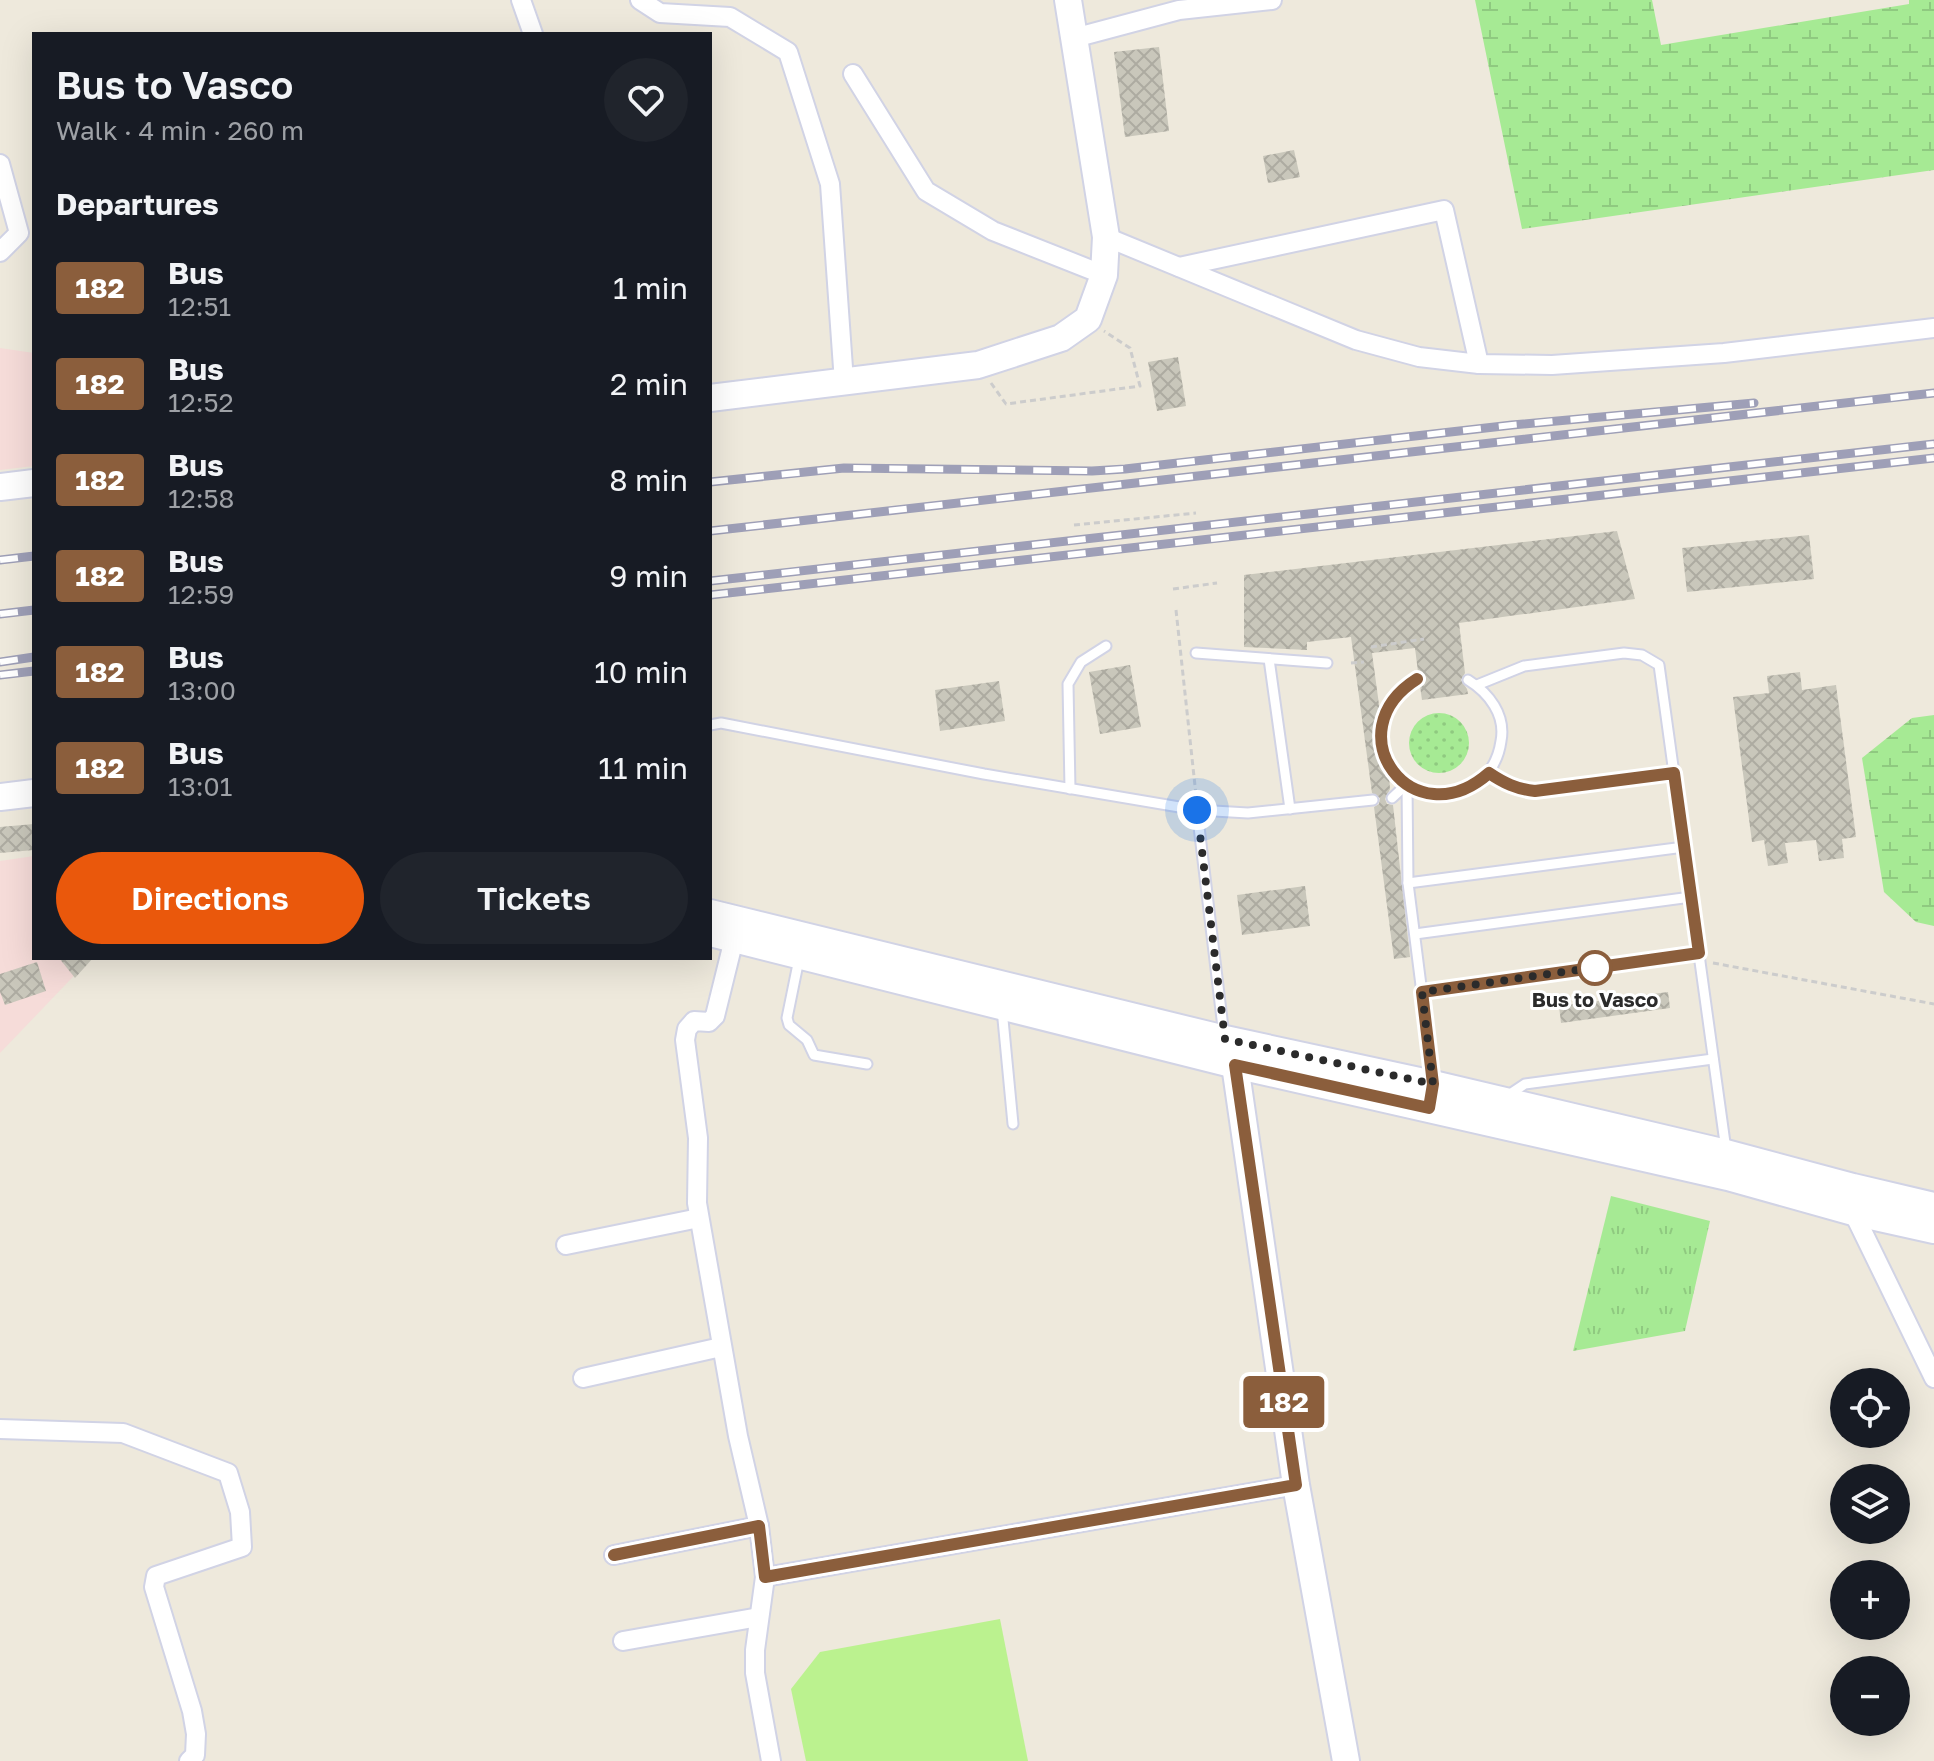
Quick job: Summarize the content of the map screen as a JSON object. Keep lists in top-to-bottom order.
{
  "places": ["Bus to Vasco"],
  "lines": ["bus line 182"],
  "page": {
    "on_map": "182",
    "heading": [
      ["Bus to Vasco", "Walk · 4 min · 260 m"],
      "Departures"
    ],
    "list": [
      {
        "mark": "182",
        "name": "Bus",
        "note": "12:51",
        "value": "1 min"
      },
      {
        "mark": "182",
        "name": "Bus",
        "note": "12:52",
        "value": "2 min"
      },
      {
        "mark": "182",
        "name": "Bus",
        "note": "12:58",
        "value": "8 min"
      },
      {
        "mark": "182",
        "name": "Bus",
        "note": "12:59",
        "value": "9 min"
      },
      {
        "mark": "182",
        "name": "Bus",
        "note": "13:00",
        "value": "10 min"
      },
      {
        "mark": "182",
        "name": "Bus",
        "note": "13:01",
        "value": "11 min"
      }
    ],
    "buttons": ["Directions", "Tickets"],
    "map_buttons": ["+", "−"]
  }
}
